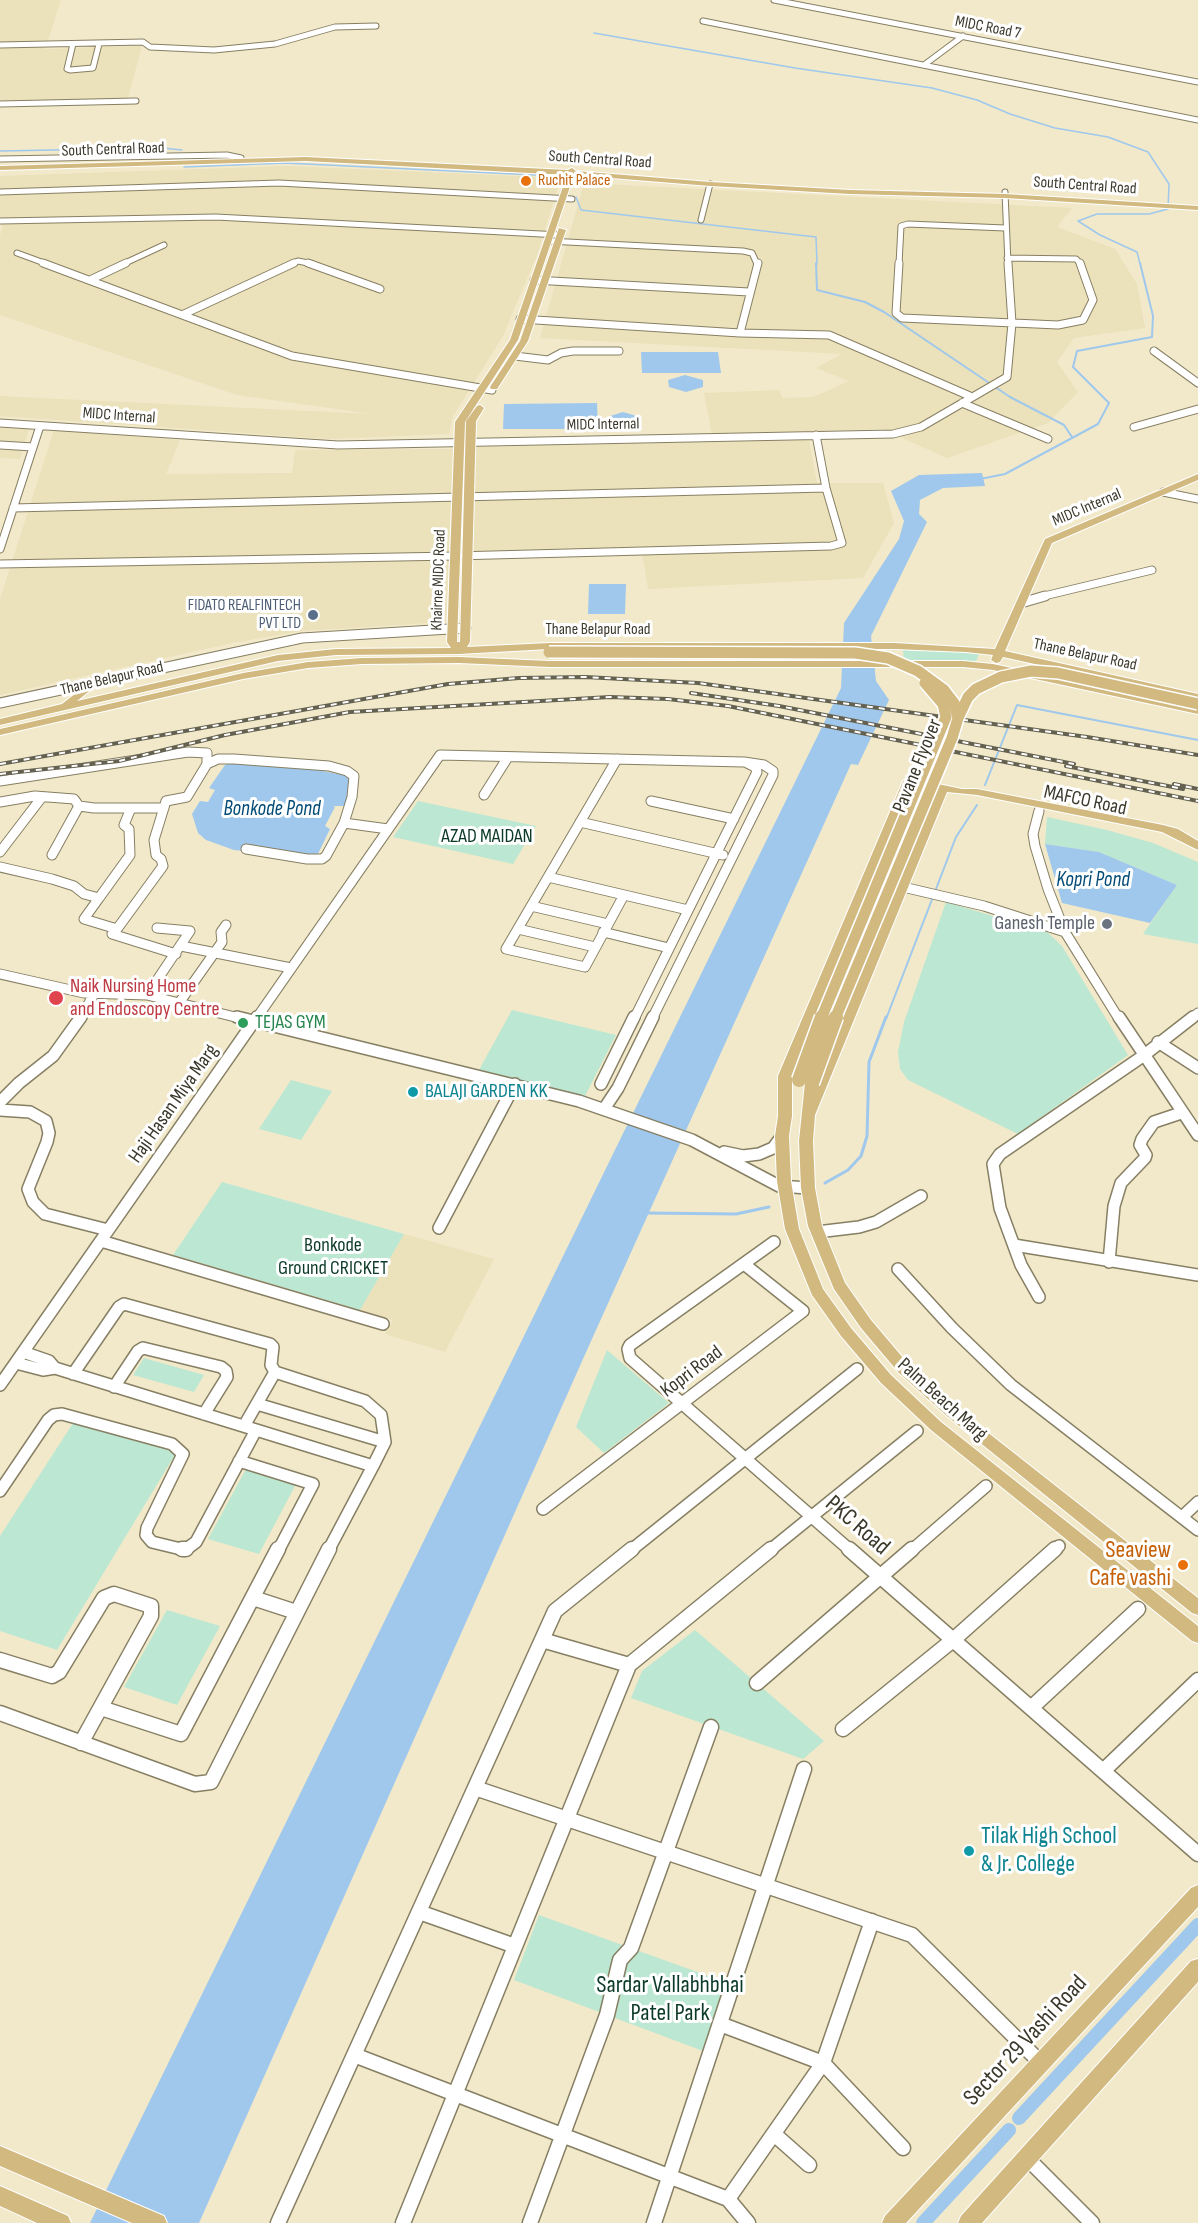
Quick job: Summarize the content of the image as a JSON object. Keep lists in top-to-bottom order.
{
  "streets": {
    "main road": [
      "South Central Road",
      "MIDC Internal",
      "Khairne MIDC Road",
      "Thane Belapur Road",
      "Pavane Flyover",
      "MAFCO Road",
      "Palm Beach Marg",
      "Sector 29 Vashi Road"
    ],
    "street": [
      "MIDC Road 7",
      "Haji Hasan Miya Marg",
      "Kopri Road",
      "PKC Road"
    ]
  },
  "crossings": [
    ["South Central Road", "MIDC Internal"],
    ["South Central Road", "Khairne MIDC Road"],
    ["MIDC Internal", "Khairne MIDC Road"],
    ["MIDC Internal", "Thane Belapur Road"],
    ["Khairne MIDC Road", "Thane Belapur Road"],
    ["Khairne MIDC Road", "Pavane Flyover"],
    ["Thane Belapur Road", "Pavane Flyover"],
    ["Pavane Flyover", "MAFCO Road"],
    ["Pavane Flyover", "Palm Beach Marg"],
    ["MAFCO Road", "Palm Beach Marg"],
    ["Kopri Road", "PKC Road"]
  ],
  "water": ["Bonkode Pond", "Kopri Pond"],
  "parks": ["AZAD MAIDAN", "Bonkode Ground CRICKET", "Sardar Vallabhbhai Patel Park"],
  "places": [
    "Ruchit Palace",
    "FIDATO REALFINTECH PVT LTD",
    "Ganesh Temple",
    "Naik Nursing Home and Endoscopy Centre",
    "TEJAS GYM",
    "BALAJI GARDEN KK",
    "Seaview Cafe vashi",
    "Tilak High School & Jr. College"
  ]
}
